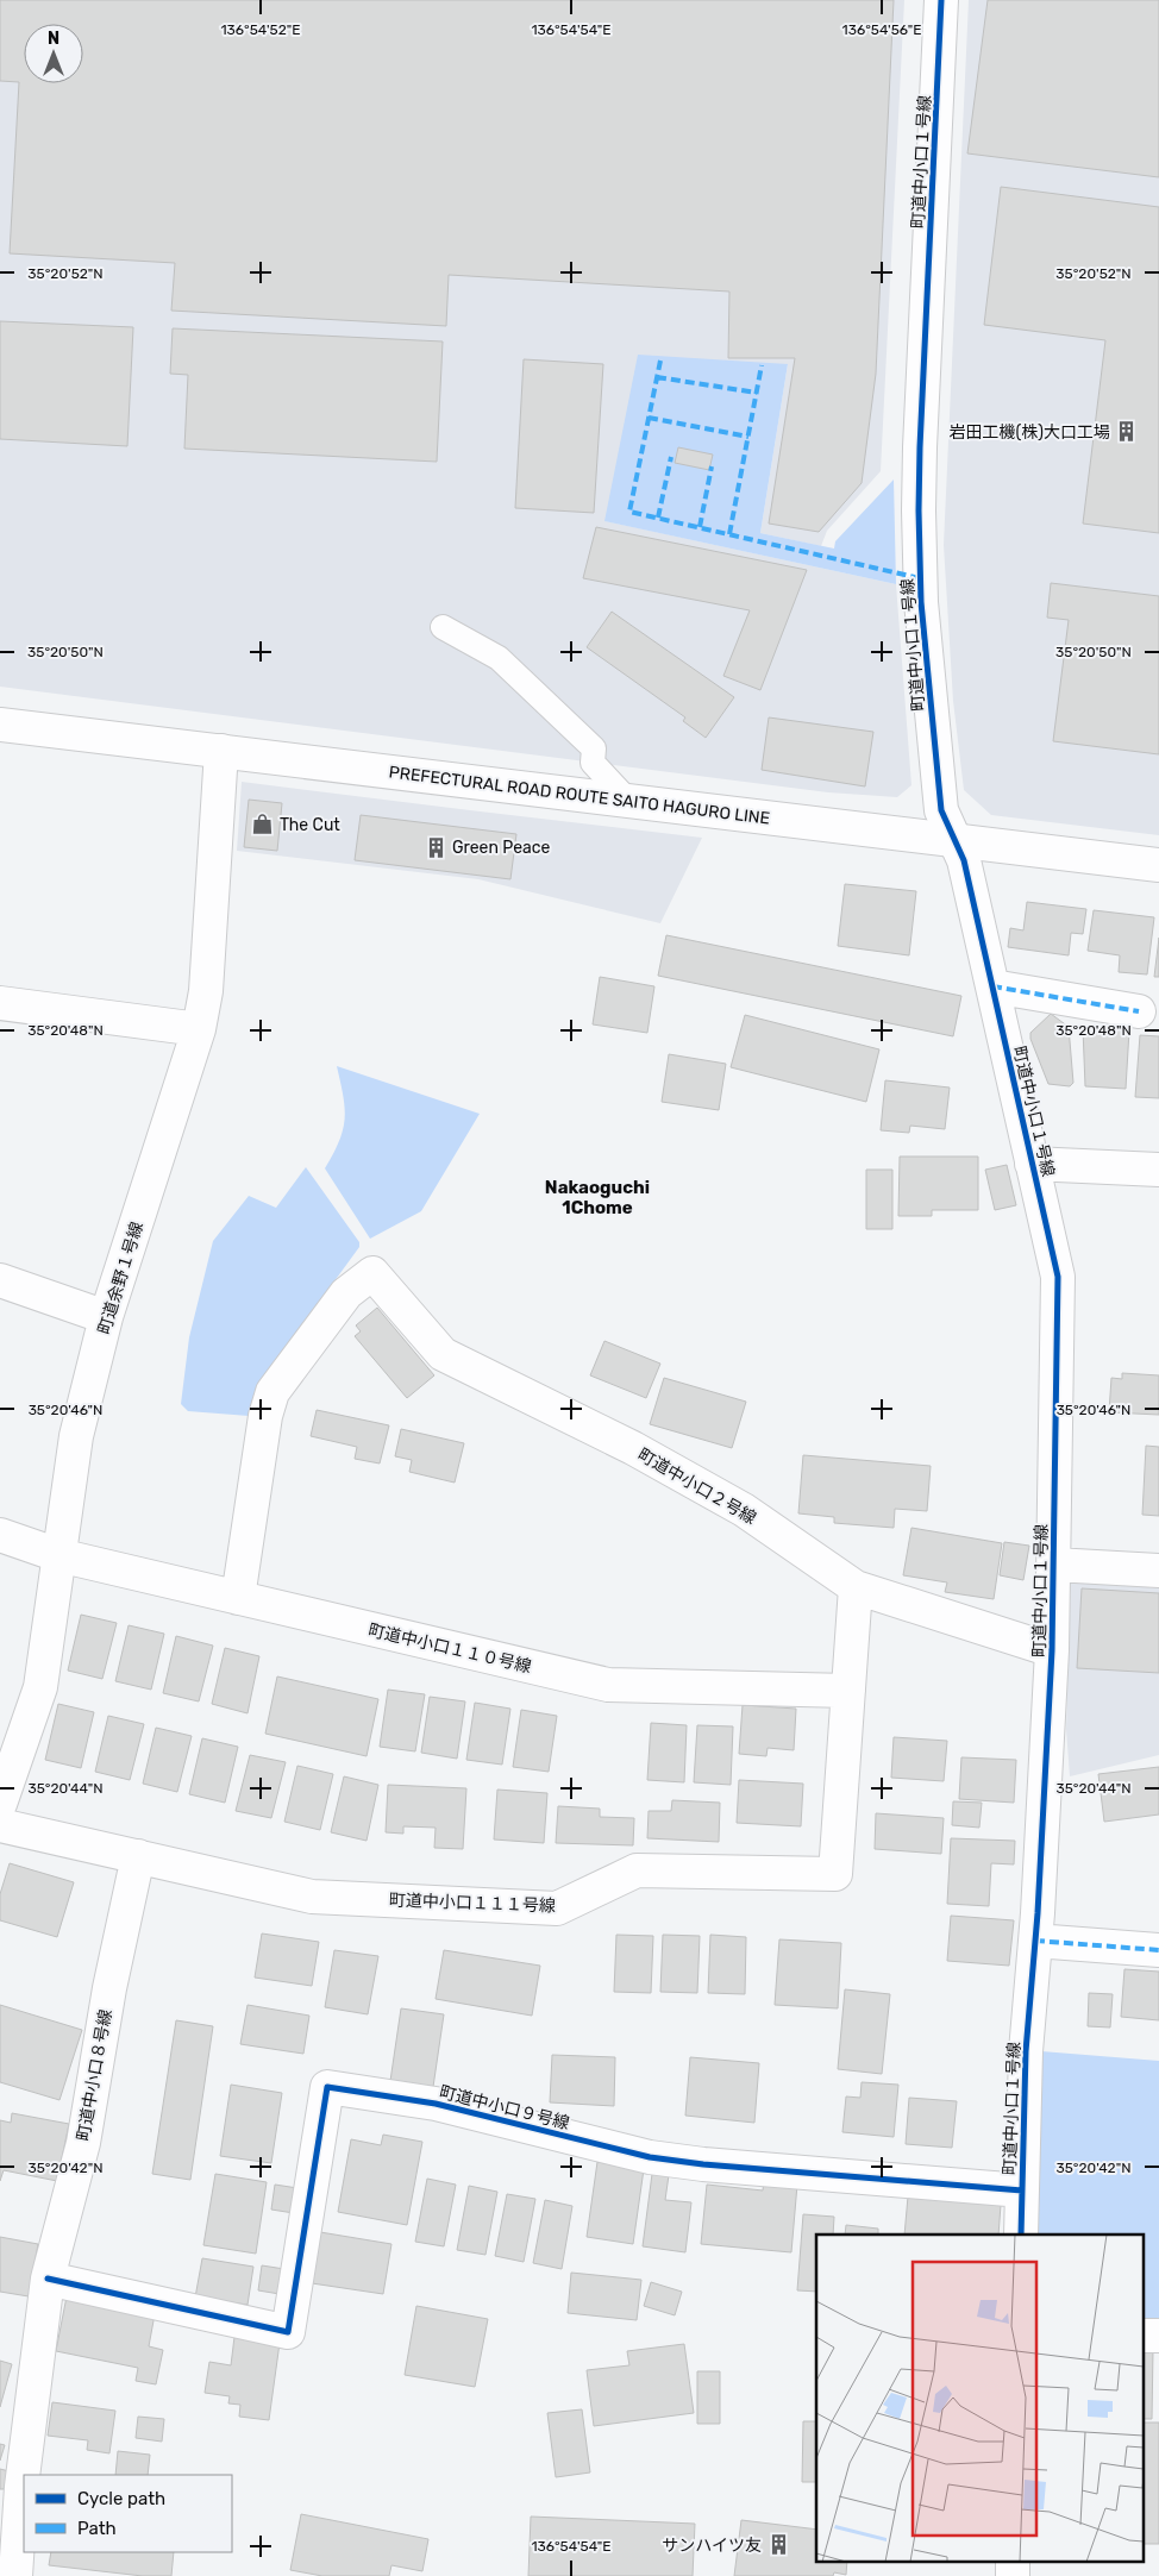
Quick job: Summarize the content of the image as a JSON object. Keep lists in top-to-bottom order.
{
  "streets": {
    "street": [
      "町道中小口１号線",
      "PREFECTURAL ROAD ROUTE SAITO HAGURO LINE",
      "町道余野１号線",
      "町道中小口２号線",
      "町道中小口１１０号線",
      "町道中小口１１１号線",
      "町道中小口８号線",
      "町道中小口９号線"
    ]
  },
  "crossings": [
    ["町道中小口１号線", "PREFECTURAL ROAD ROUTE SAITO HAGURO LINE"],
    ["町道中小口１号線", "町道中小口２号線"],
    ["町道中小口１号線", "町道中小口９号線"],
    ["PREFECTURAL ROAD ROUTE SAITO HAGURO LINE", "町道余野１号線"],
    ["町道余野１号線", "町道中小口１１０号線"],
    ["町道中小口２号線", "町道中小口１１０号線"],
    ["町道中小口２号線", "町道中小口１１１号線"],
    ["町道中小口１１０号線", "町道中小口１１１号線"],
    ["町道中小口１１１号線", "町道中小口８号線"],
    ["町道中小口８号線", "町道中小口９号線"]
  ],
  "districts": ["Nakaoguchi 1Chome"],
  "places": {
    "building": ["岩田工機(株)大口工場", "Green Peace", "サンハイツ友"],
    "shop": ["The Cut"]
  },
  "legend": ["Cycle path", "Path"],
  "north": "top",
  "coordinates": [
    "136°54'52\"E",
    "136°54'54\"E",
    "136°54'56\"E",
    "35°20'52\"N",
    "35°20'50\"N",
    "35°20'48\"N",
    "35°20'46\"N",
    "35°20'44\"N",
    "35°20'42\"N"
  ]
}
